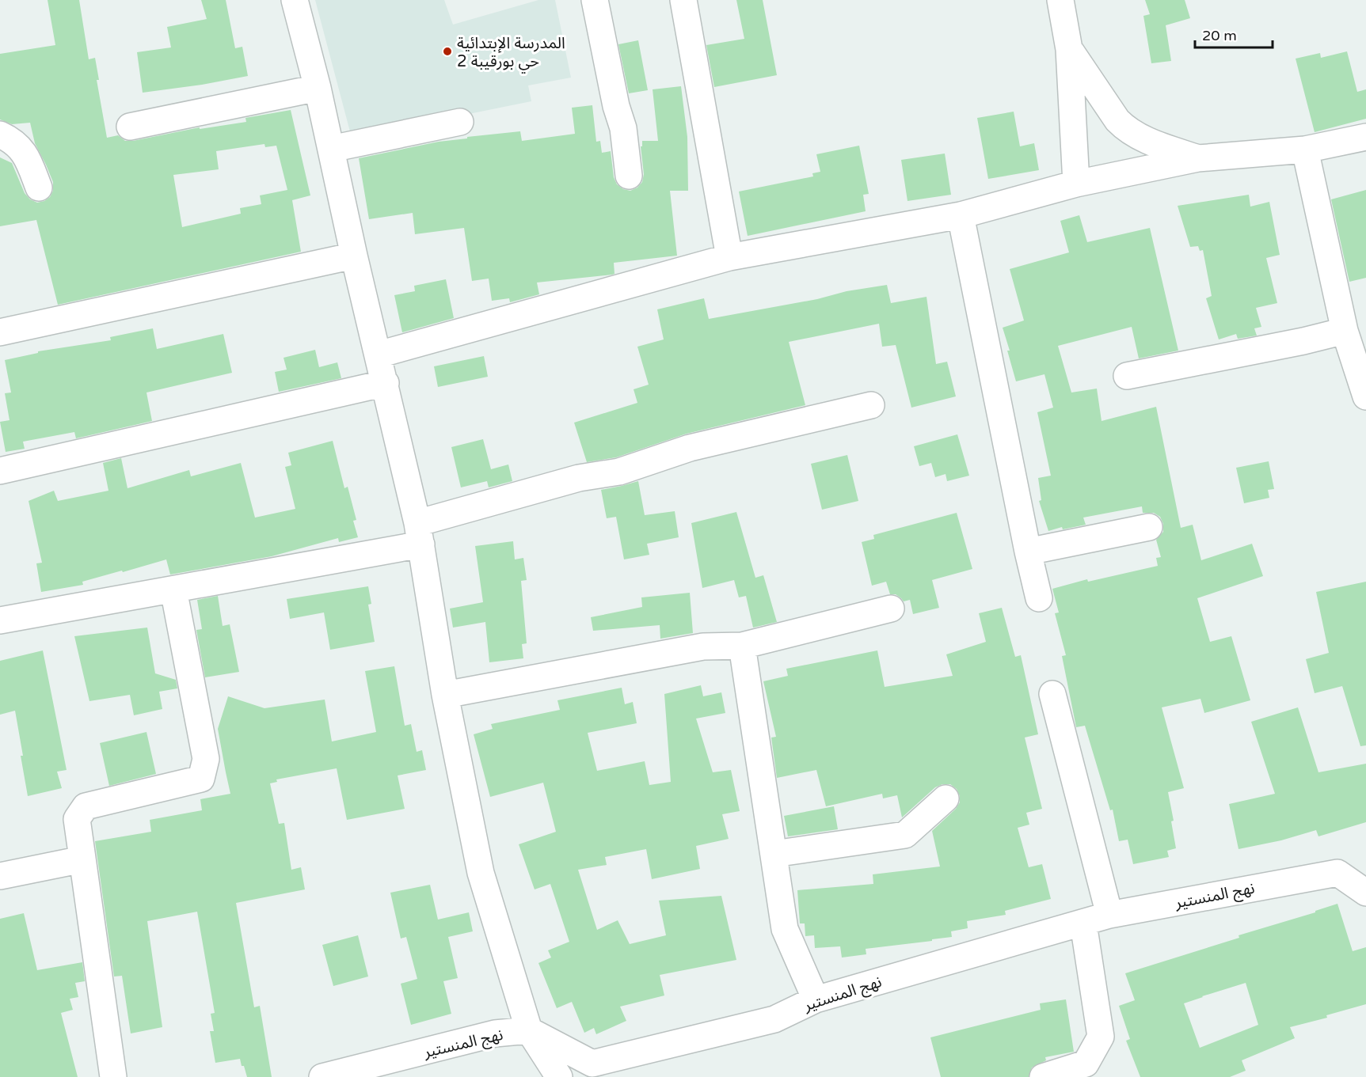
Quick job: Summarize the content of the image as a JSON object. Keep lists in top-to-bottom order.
{
  "streets": {
    "street": ["نهج المنستير"]
  },
  "places": ["المدرسة الإبتدائية حي بورقيبة 2"],
  "scale_bar": "20 m"
}
